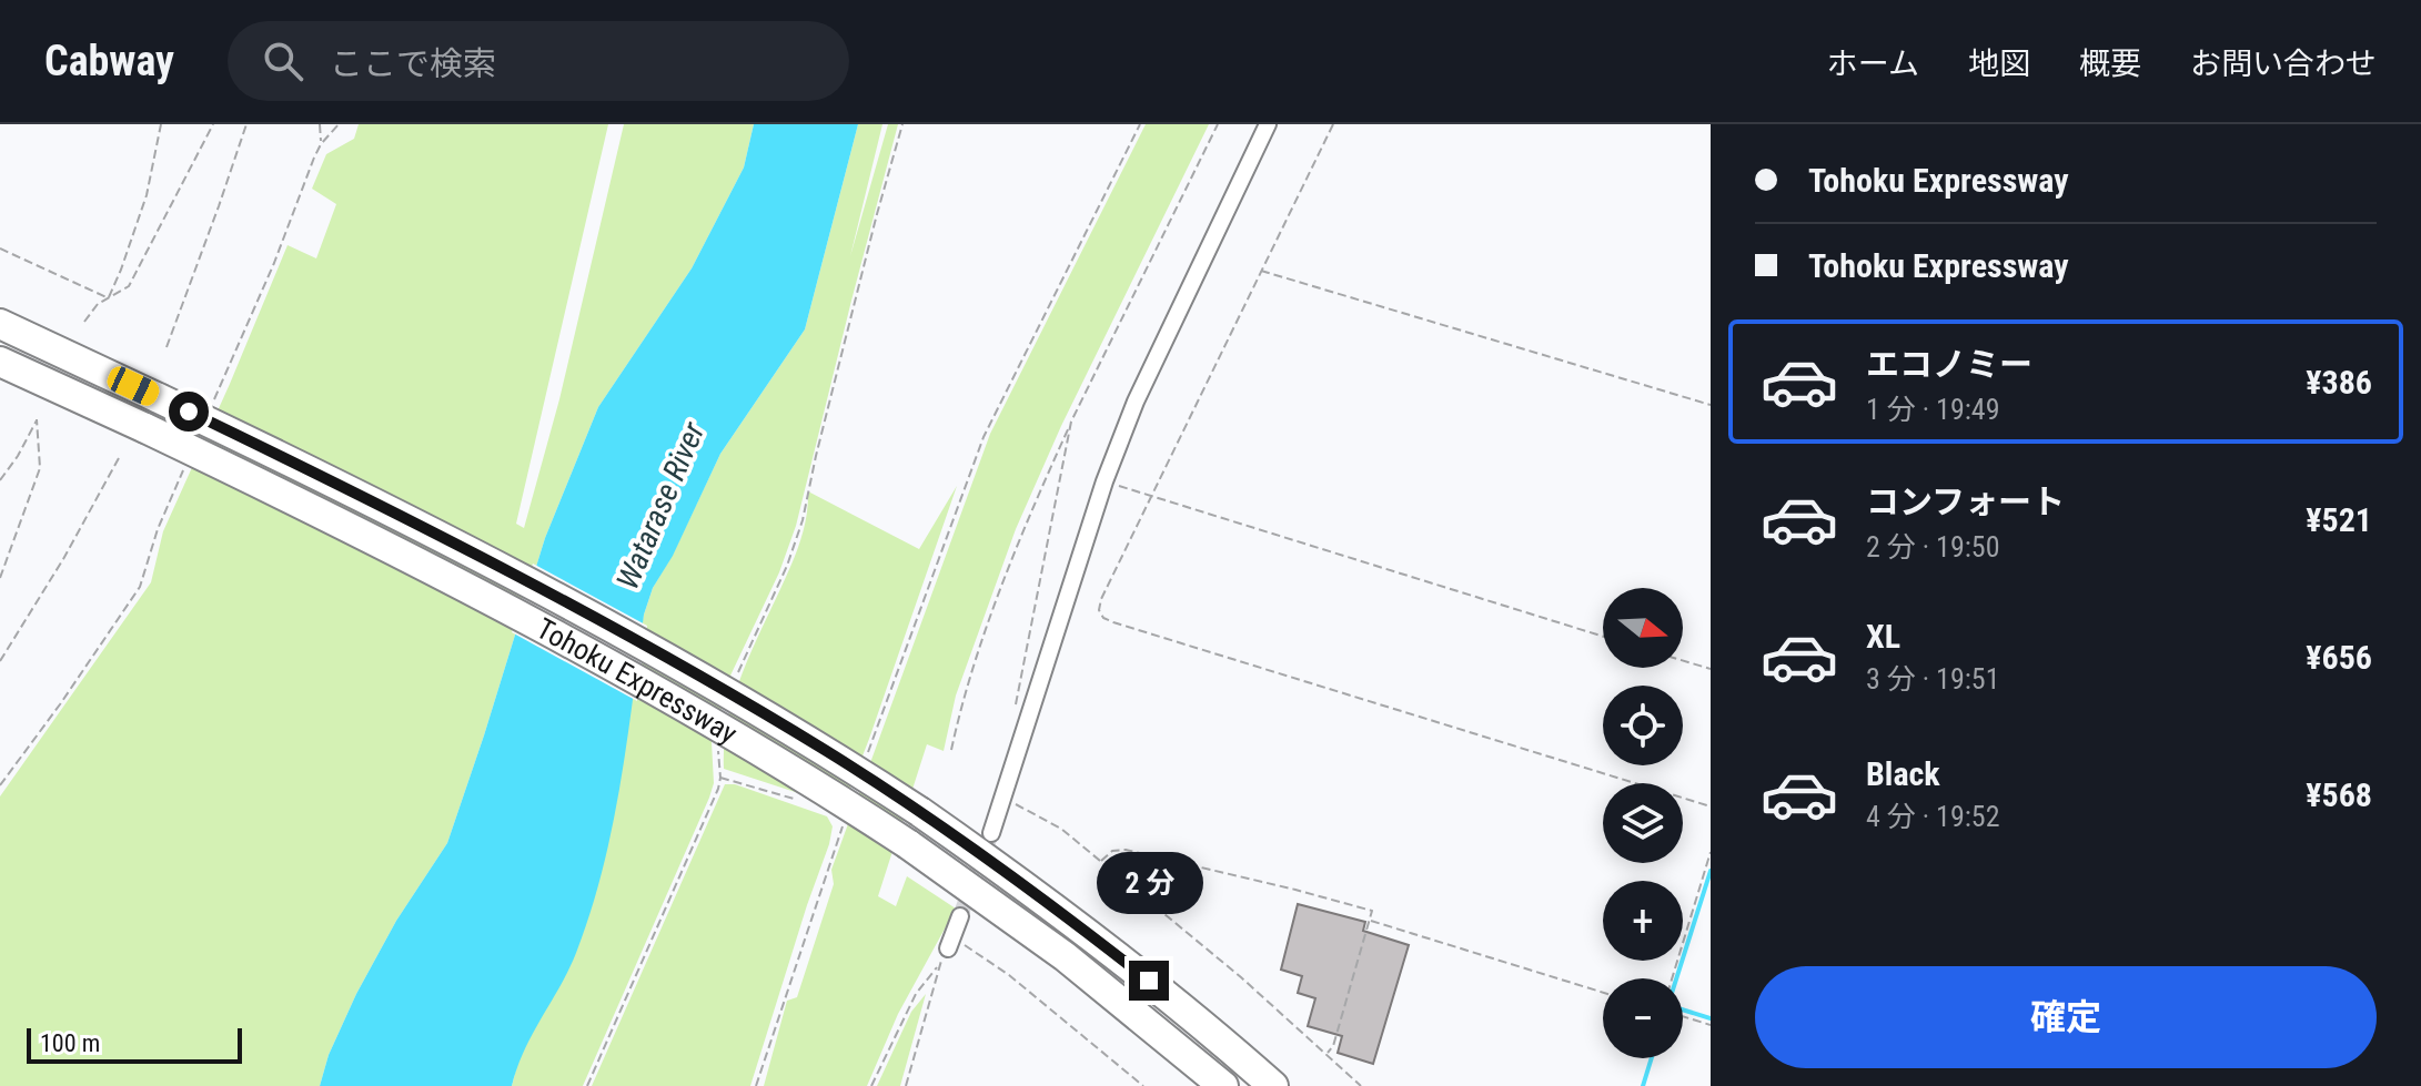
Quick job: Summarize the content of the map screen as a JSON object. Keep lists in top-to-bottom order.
{
  "streets": {
    "highway": ["Tohoku Expressway"]
  },
  "water": ["Watarase River"],
  "scale_bar": "100 m",
  "north": "right",
  "page": {
    "header": "Cabway",
    "search": "ここで検索",
    "nav": [
      "ホーム",
      "地図",
      "概要",
      "お問い合わせ"
    ],
    "banner": ["Tohoku Expressway", "Tohoku Expressway"],
    "list": [
      {
        "name": "エコノミー",
        "note": "1 分 · 19:49",
        "value": "¥386"
      },
      {
        "name": "コンフォート",
        "note": "2 分 · 19:50",
        "value": "¥521"
      },
      {
        "name": "XL",
        "note": "3 分 · 19:51",
        "value": "¥656"
      },
      {
        "name": "Black",
        "note": "4 分 · 19:52",
        "value": "¥568"
      }
    ],
    "map_buttons": ["+", "−"],
    "bubble": "2 分",
    "buttons": "確定",
    "scale": "100 m"
  }
}
